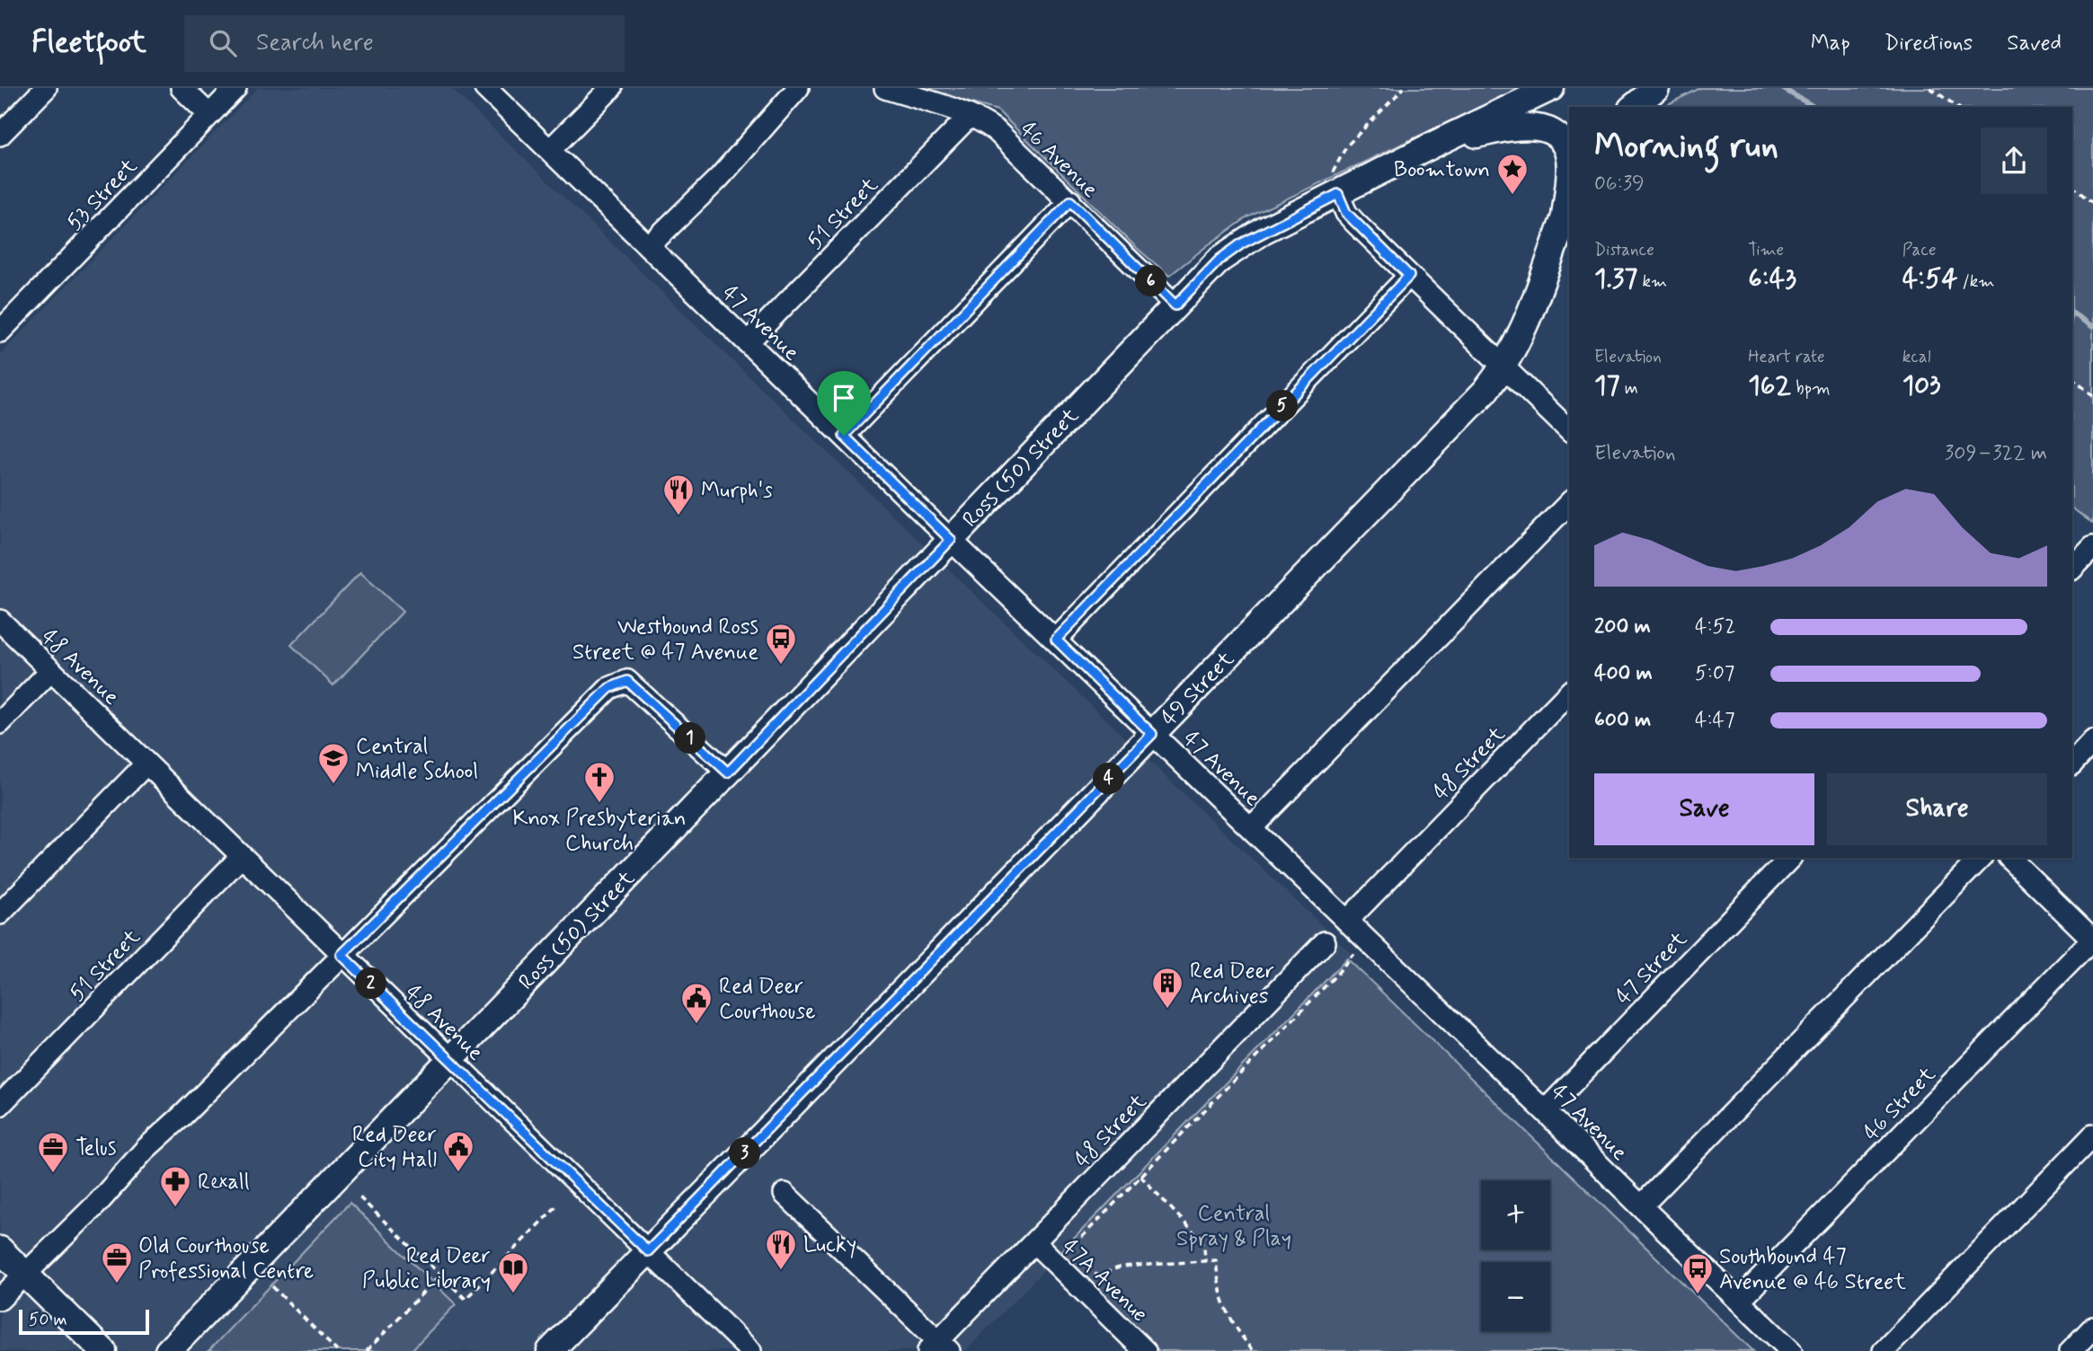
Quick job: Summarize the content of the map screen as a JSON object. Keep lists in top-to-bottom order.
{
  "streets": {
    "main road": ["Ross (50) Street", "49 Street"],
    "street": [
      "46 Avenue",
      "53 Street",
      "51 Street",
      "47 Avenue",
      "48 Avenue",
      "48 Street",
      "47 Street",
      "46 Street",
      "47A Avenue"
    ]
  },
  "crossings": [
    ["46 Avenue", "51 Street"],
    ["46 Avenue", "Ross (50) Street"],
    ["51 Street", "47 Avenue"],
    ["51 Street", "48 Avenue"],
    ["47 Avenue", "Ross (50) Street"],
    ["47 Avenue", "49 Street"],
    ["47 Avenue", "48 Street"],
    ["47 Avenue", "47 Street"],
    ["47 Avenue", "46 Street"],
    ["Ross (50) Street", "48 Avenue"],
    ["Ross (50) Street", "49 Street"],
    ["48 Avenue", "49 Street"],
    ["48 Street", "47A Avenue"]
  ],
  "parks": ["Central Spray & Play"],
  "places": {
    "place": ["Boomtown"],
    "restaurant": ["Murph's", "Lucky"],
    "bus stop": ["Westbound Ross Street @ 47 Avenue", "Southbound 47 Avenue @ 46 Street"],
    "school or university": ["Central Middle School"],
    "church": ["Knox Presbyterian Church"],
    "building": ["Red Deer Archives"],
    "public building": ["Red Deer Courthouse", "Red Deer City Hall"],
    "office": ["Telus", "Old Courthouse Professional Centre"],
    "pharmacy": ["Rexall"],
    "library": ["Red Deer Public Library"]
  },
  "scale_bar": "50 m",
  "page": {
    "header": "Fleetfoot",
    "search": "Search here",
    "nav": ["Map", "Directions", "Saved"],
    "heading": ["Morning run", "06:39"],
    "stats": [
      ["Distance", "1.37 km"],
      ["Time", "6:43"],
      ["Pace", "4:54 /km"],
      ["Elevation", "17 m"],
      ["Heart rate", "162 bpm"],
      ["kcal", "103"]
    ],
    "pins": [
      "6",
      "5",
      "1",
      "4",
      "2",
      "3"
    ],
    "chart": ["Elevation", "309–322 m"],
    "list": [
      {
        "name": "200 m",
        "note": "4:52"
      },
      {
        "name": "400 m",
        "note": "5:07"
      },
      {
        "name": "600 m",
        "note": "4:47"
      }
    ],
    "buttons": ["Save", "Share"],
    "map_buttons": ["+", "−"],
    "scale": "50 m"
  }
}
